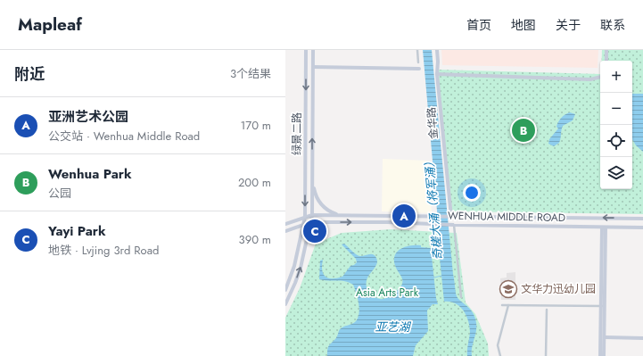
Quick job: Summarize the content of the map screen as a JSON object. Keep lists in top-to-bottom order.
{
  "streets": {
    "main road": ["金华路", "绿景二路", "WENHUA MIDDLE ROAD"]
  },
  "crossings": [
    ["金华路", "WENHUA MIDDLE ROAD"],
    ["绿景二路", "WENHUA MIDDLE ROAD"]
  ],
  "water": ["奇槎大涌（将军涌）", "亚艺湖"],
  "parks": ["Asia Arts Park"],
  "places": {
    "school or university": ["文华力迅幼儿园"]
  },
  "page": {
    "header": "Mapleaf",
    "nav": [
      "首页",
      "地图",
      "关于",
      "联系"
    ],
    "heading": ["附近", "3个结果"],
    "map_buttons": ["+", "−"],
    "list": [
      {
        "mark": "A",
        "name": "亚洲艺术公园",
        "note": "公交站 · Wenhua Middle Road",
        "value": "170 m"
      },
      {
        "mark": "B",
        "name": "Wenhua Park",
        "note": "公园",
        "value": "200 m"
      },
      {
        "mark": "C",
        "name": "Yayi Park",
        "note": "地铁 · Lvjing 3rd Road",
        "value": "390 m"
      }
    ],
    "pins": ["B", "A", "C"]
  }
}
